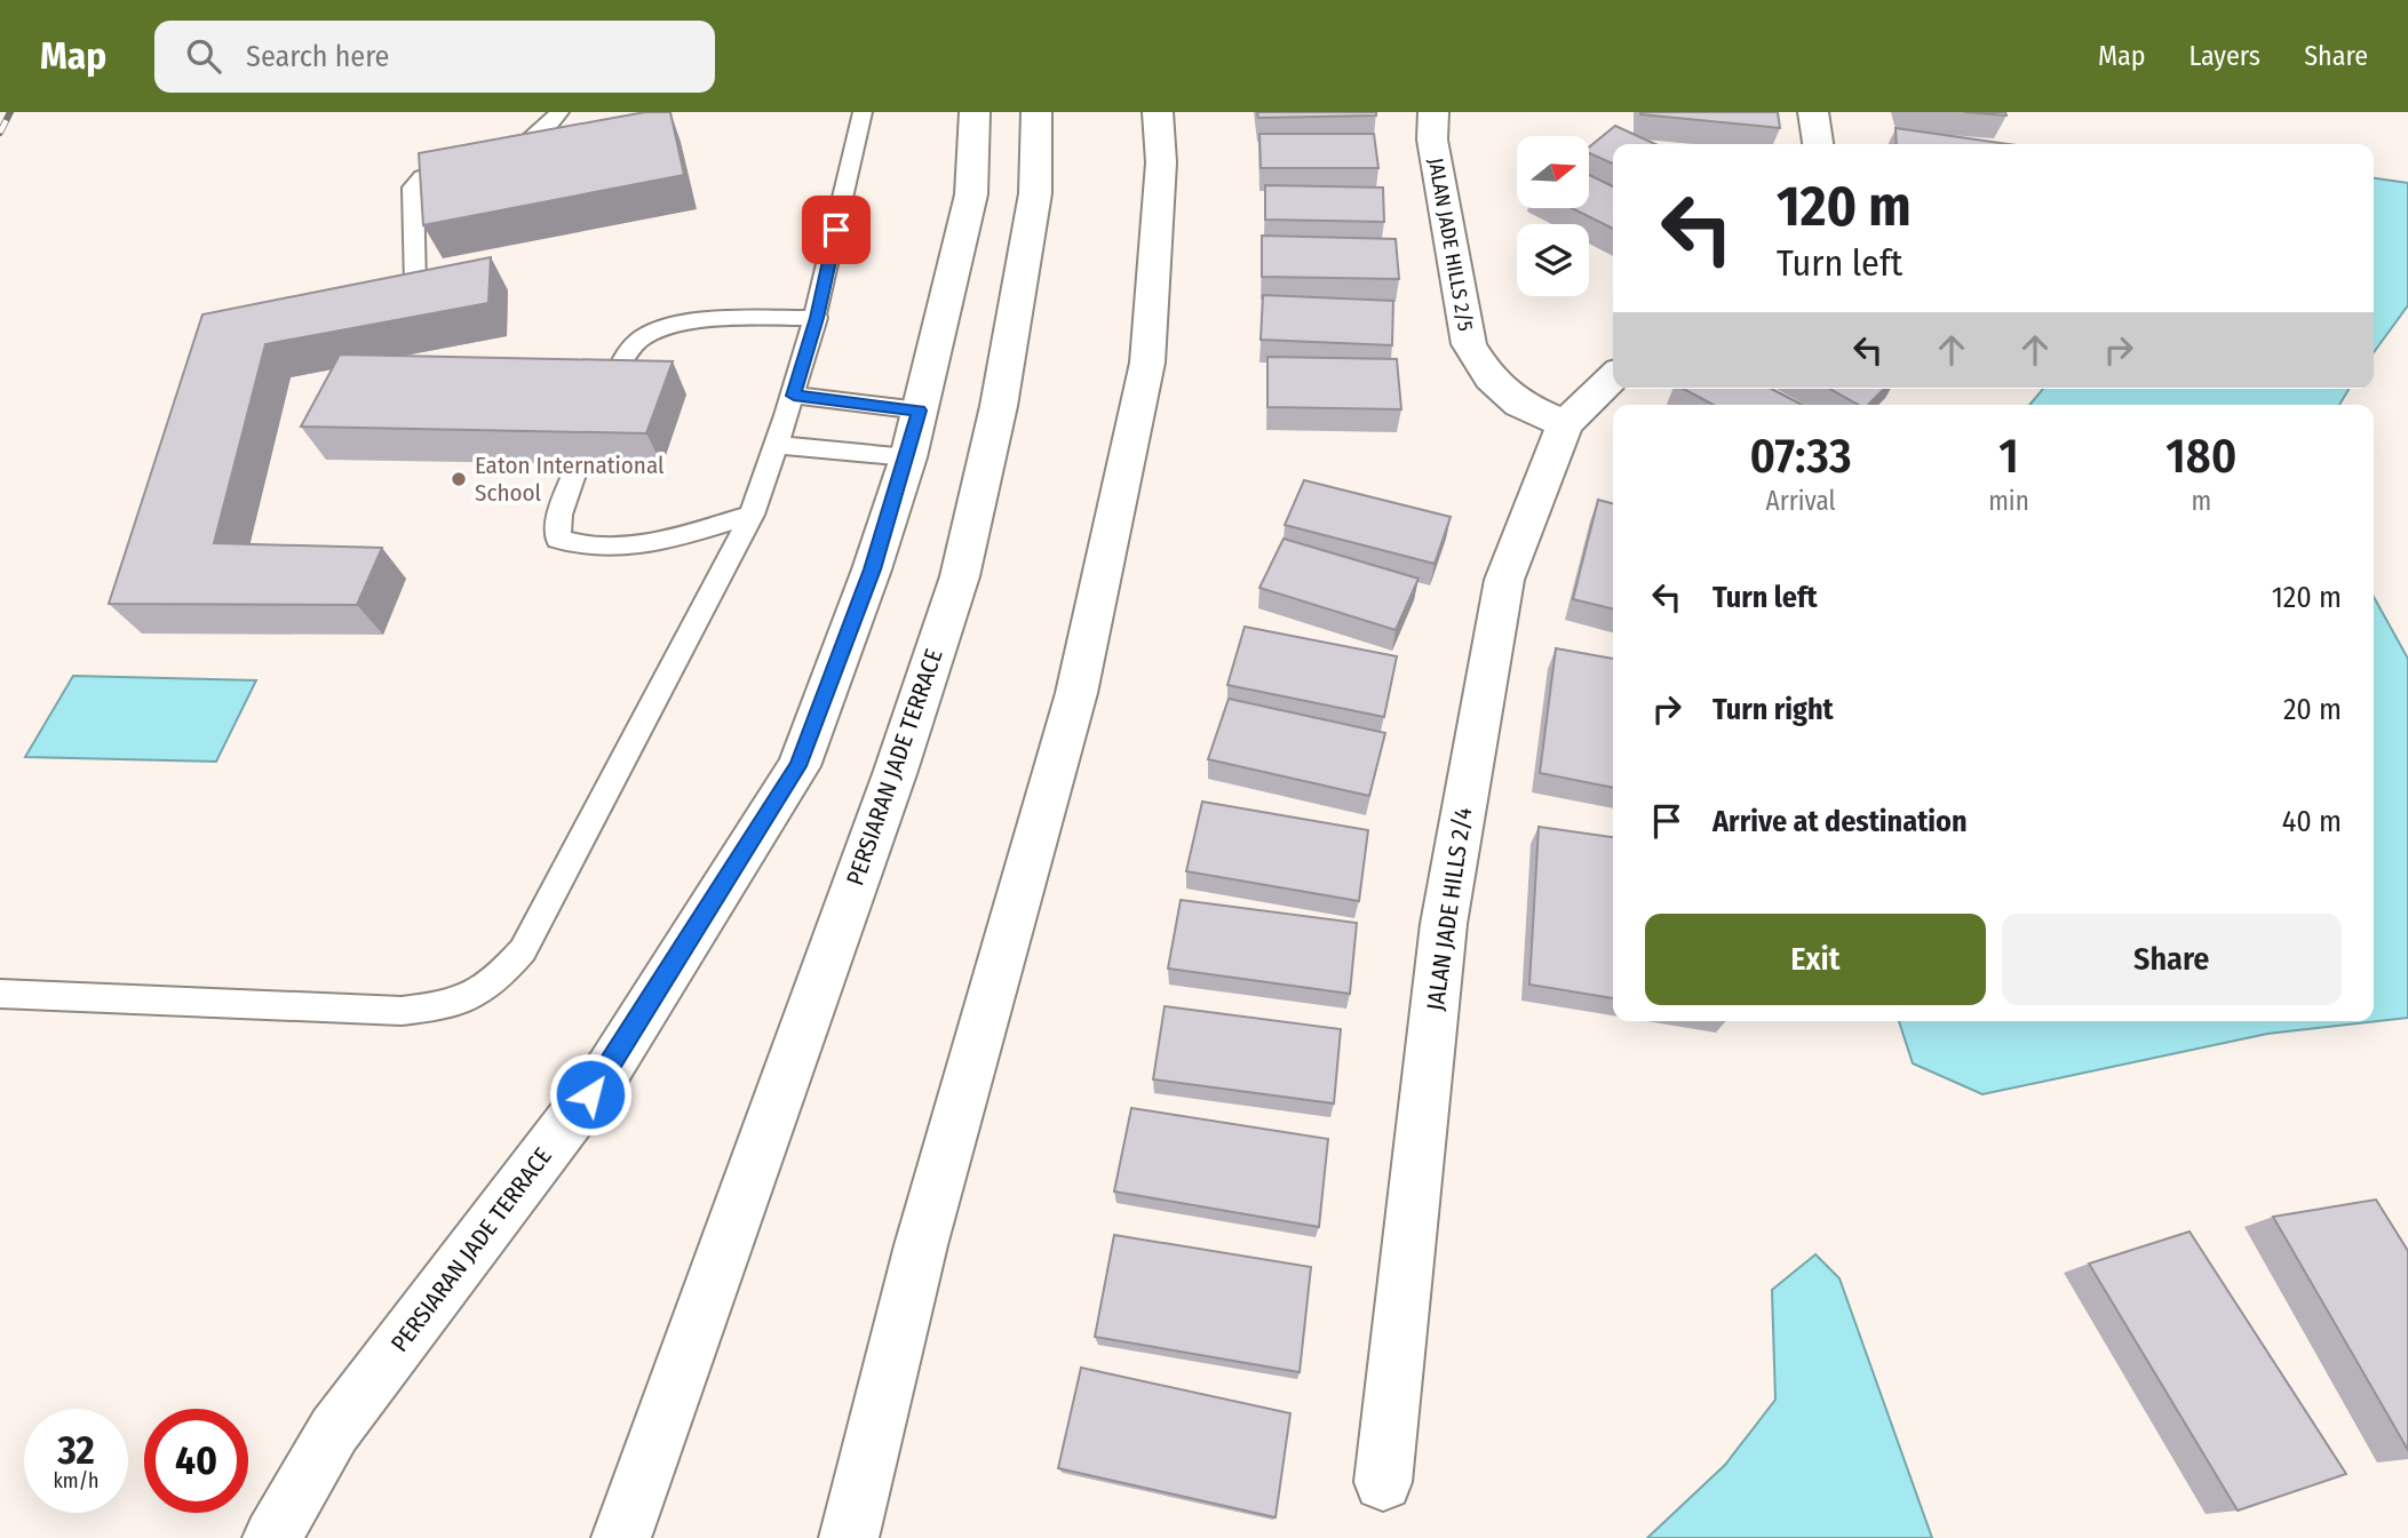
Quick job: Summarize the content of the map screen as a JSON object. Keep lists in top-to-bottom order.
{
  "streets": {
    "street": ["JALAN JADE HILLS 2/5", "PERSIARAN JADE TERRACE", "JALAN JADE HILLS 2/4"]
  },
  "crossings": [
    ["JALAN JADE HILLS 2/5", "JALAN JADE HILLS 2/4"]
  ],
  "places": ["Eaton International School"],
  "north": "right",
  "page": {
    "header": "Map",
    "search": "Search here",
    "nav": ["Map", "Layers", "Share"],
    "turn": ["120 m", "Turn left"],
    "eta": [
      "07:33",
      "Arrival",
      "1",
      "min",
      "180",
      "m"
    ],
    "list": [
      {
        "name": "Turn left",
        "value": "120 m"
      },
      {
        "name": "Turn right",
        "value": "20 m"
      },
      {
        "name": "Arrive at destination",
        "value": "40 m"
      }
    ],
    "buttons": ["Exit", "Share"],
    "speed": "32 km/h",
    "limit": "40"
  }
}
